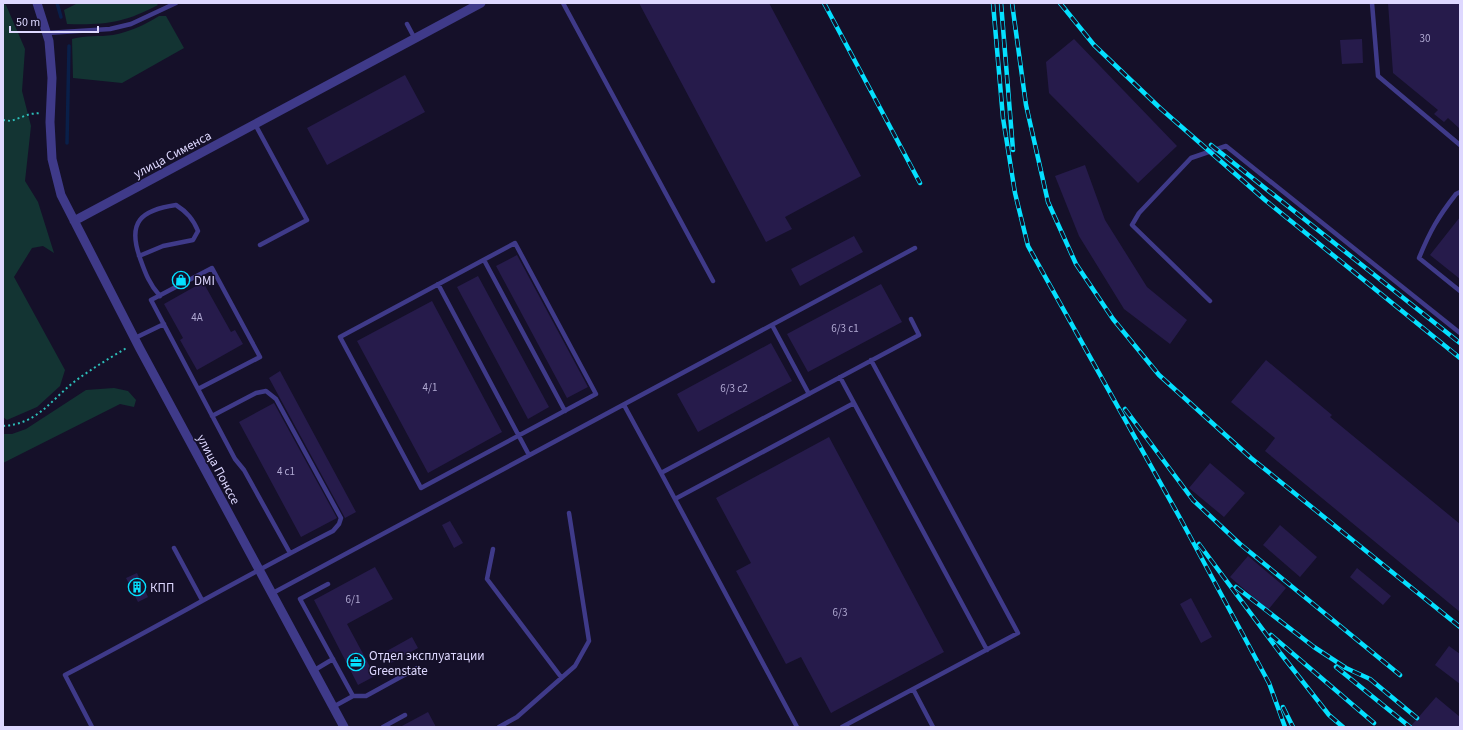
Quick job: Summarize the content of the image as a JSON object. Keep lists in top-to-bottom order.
{
  "streets": {
    "street": ["улица Сименса", "улица Понссе"]
  },
  "crossings": [
    ["улица Сименса", "улица Понссе"]
  ],
  "places": {
    "shop": ["DMI"],
    "building": ["КПП"],
    "office": ["Отдел эксплуатации Greenstate"]
  },
  "house_numbers": [
    "30",
    "4А",
    "6/3 с1",
    "4/1",
    "6/3 с2",
    "4 с1",
    "6/1",
    "6/3"
  ],
  "scale_bar": "50 m"
}
